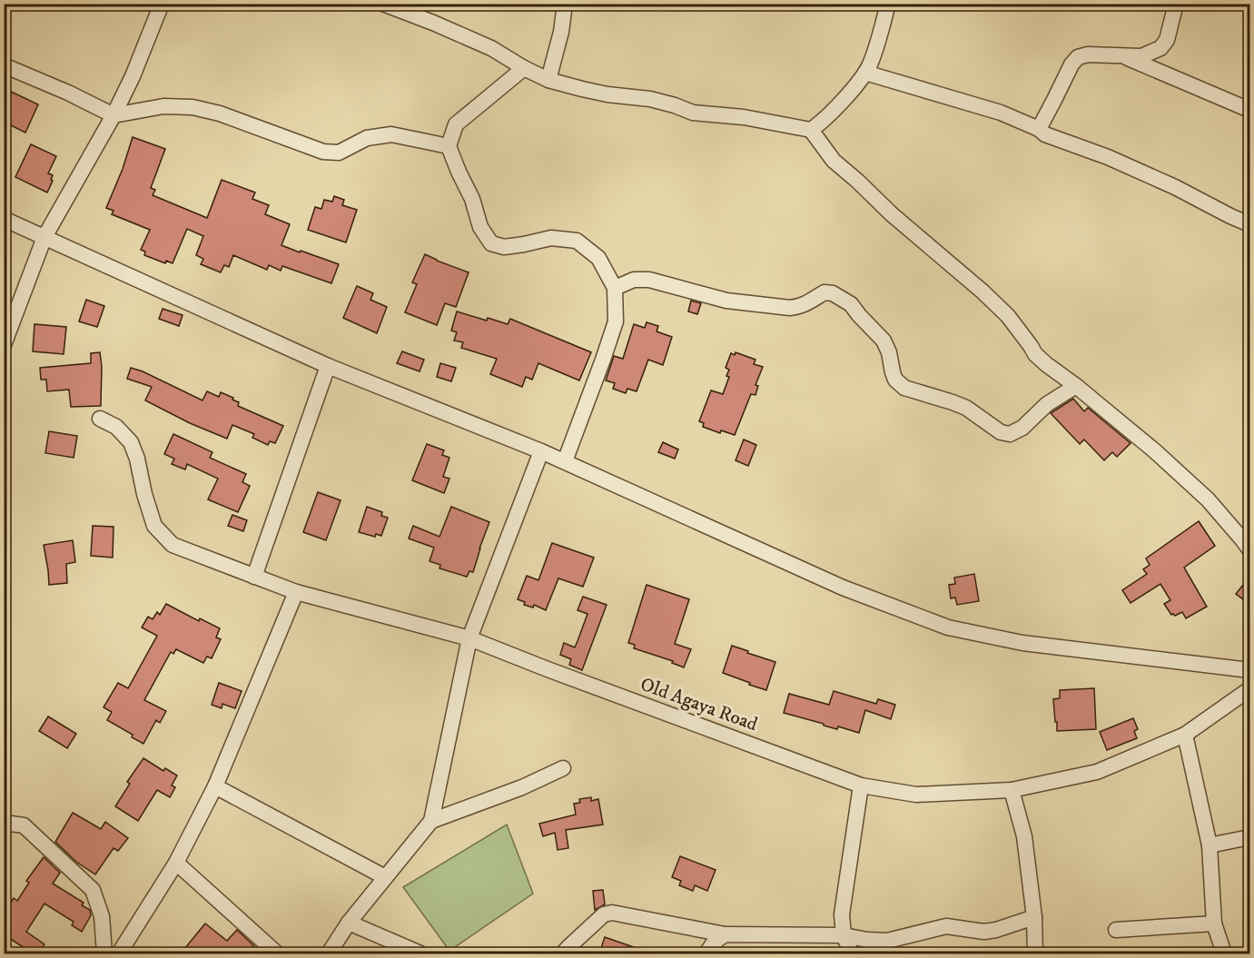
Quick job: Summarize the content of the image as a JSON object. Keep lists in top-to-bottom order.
{
  "streets": {
    "street": ["Old Agaya Road"]
  }
}
